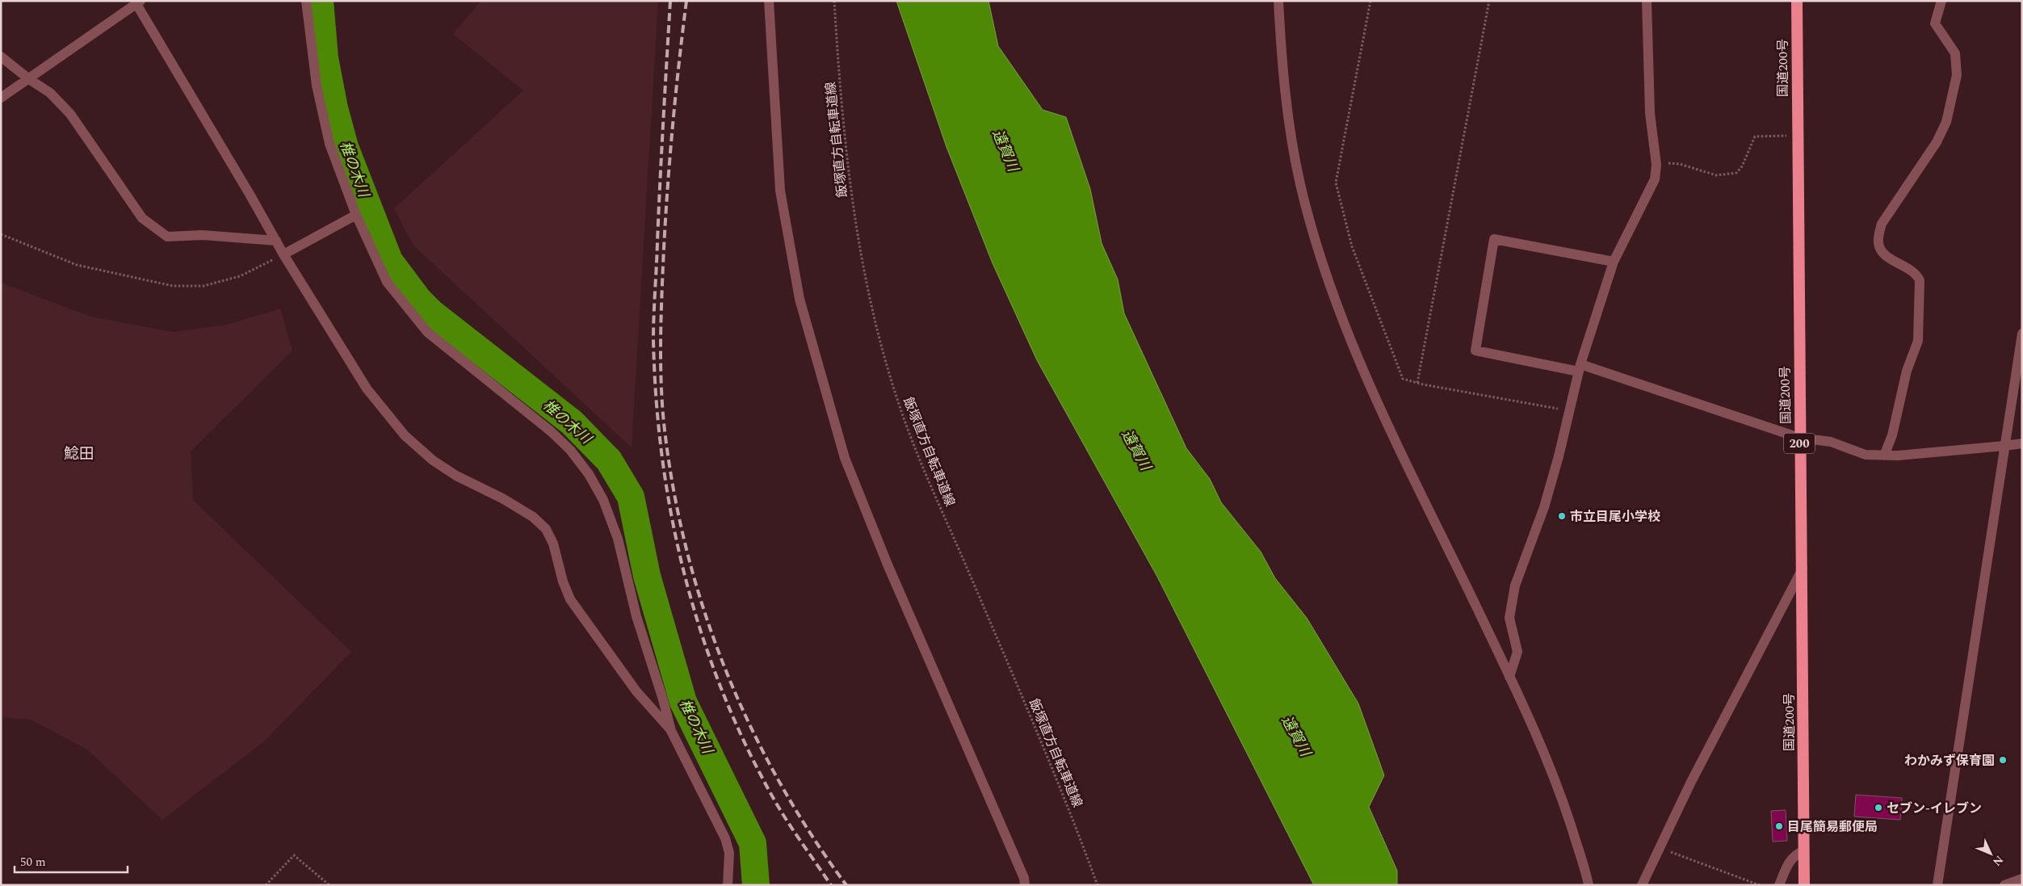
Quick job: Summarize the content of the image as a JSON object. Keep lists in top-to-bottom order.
{
  "streets": {
    "highway": ["国道200号", "200"],
    "path": ["飯塚直方自転車道線"]
  },
  "districts": ["鯰田"],
  "water": ["遠賀川", "椎の木川"],
  "places": [
    "市立目尾小学校",
    "わかみず保育園",
    "セブン-イレブン",
    "目尾簡易郵便局"
  ],
  "scale_bar": "50 m",
  "north": "bottom right"
}
